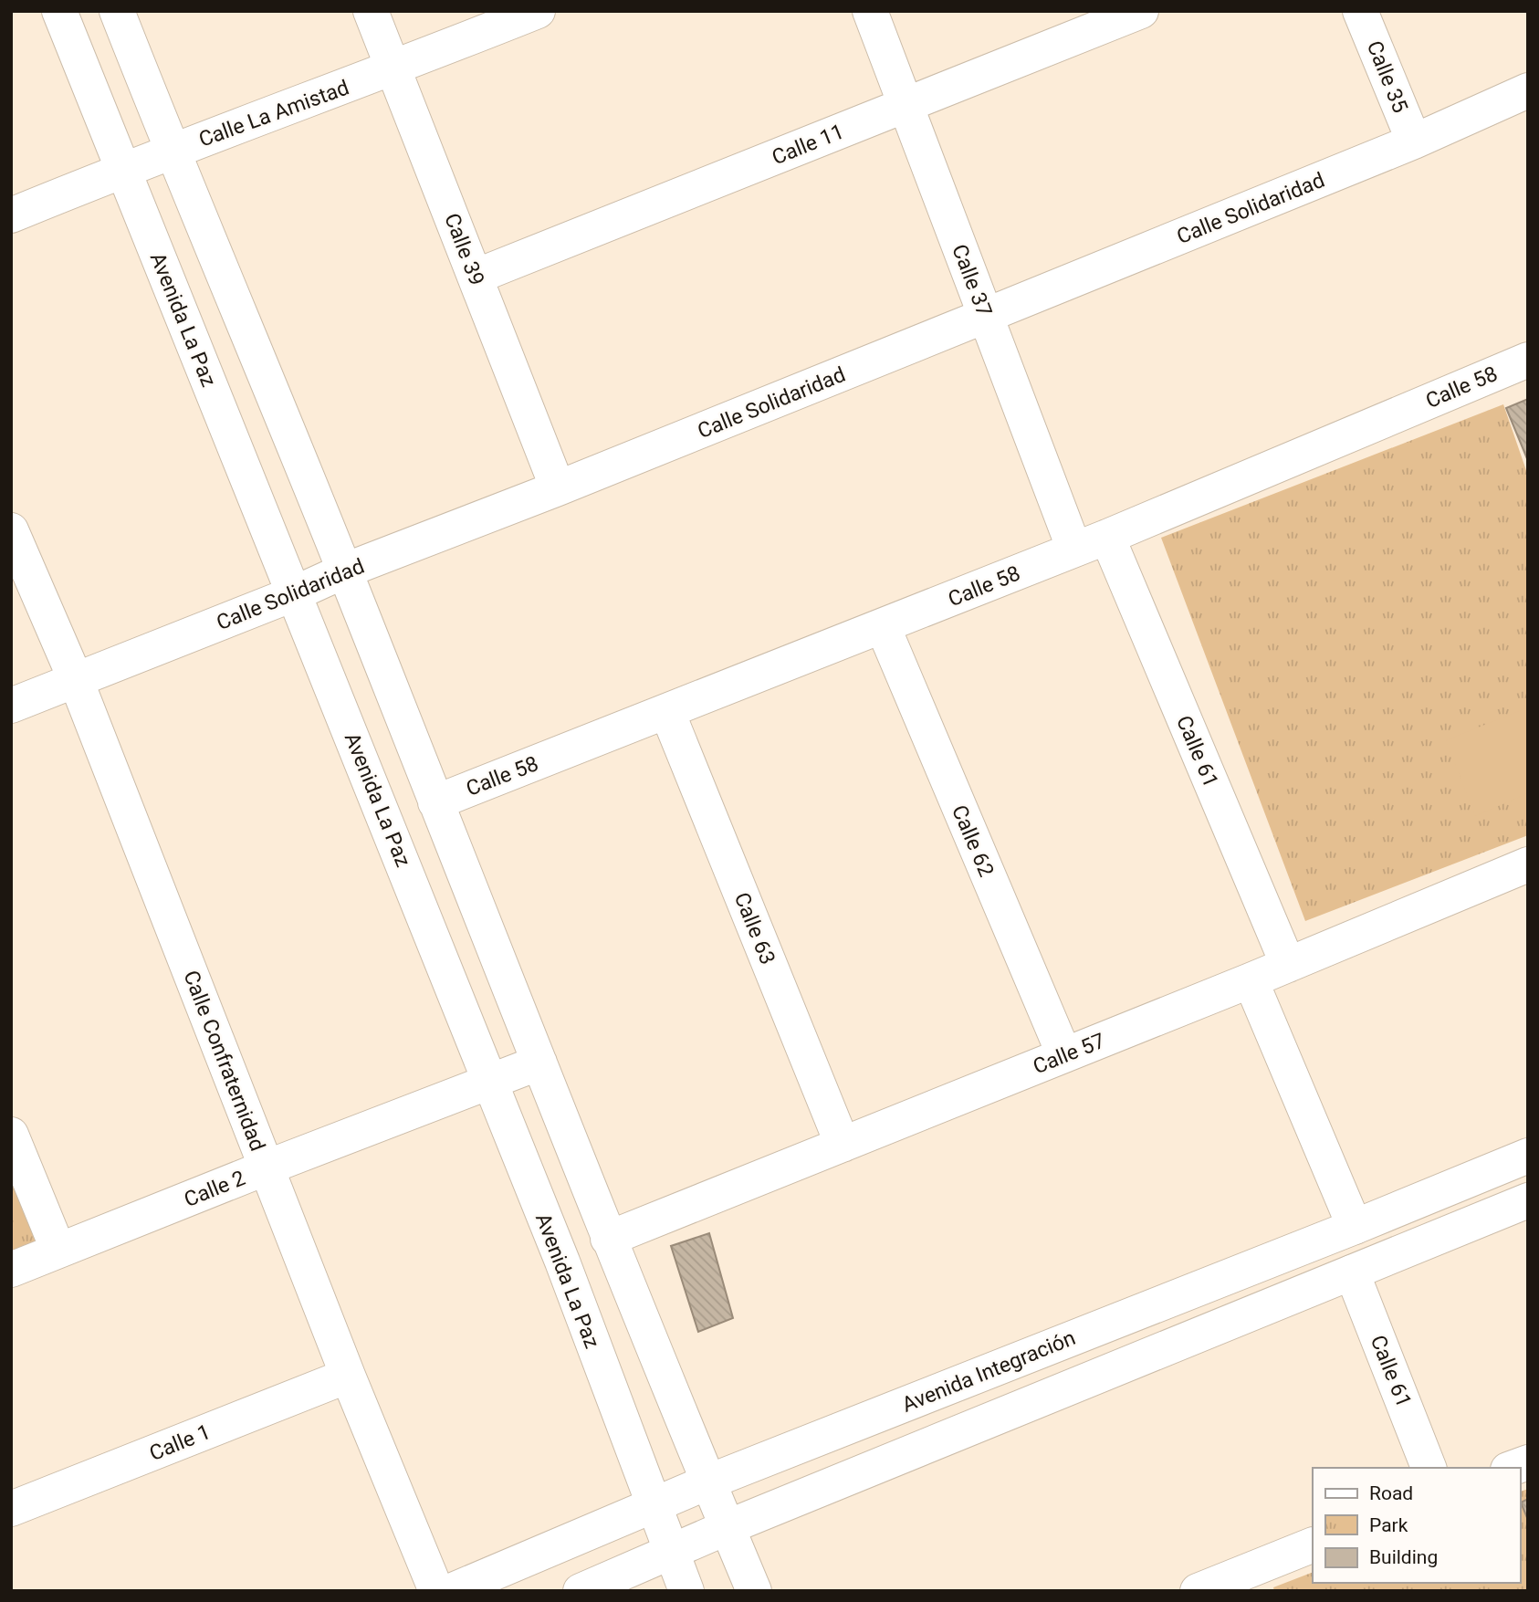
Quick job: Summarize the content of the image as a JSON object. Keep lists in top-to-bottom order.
{
  "streets": {
    "street": [
      "Calle 35",
      "Calle La Amistad",
      "Calle 11",
      "Calle Solidaridad",
      "Calle 39",
      "Calle 37",
      "Avenida La Paz",
      "Calle 58",
      "Calle 61",
      "Calle 62",
      "Calle 63",
      "Calle 57",
      "Calle Confraternidad",
      "Calle 2",
      "Avenida Integración",
      "Calle 1"
    ]
  },
  "crossings": [
    ["Calle 35", "Calle Solidaridad"],
    ["Calle La Amistad", "Calle 39"],
    ["Calle La Amistad", "Avenida La Paz"],
    ["Calle 11", "Calle 39"],
    ["Calle 11", "Calle 37"],
    ["Calle Solidaridad", "Calle 39"],
    ["Calle Solidaridad", "Calle 37"],
    ["Calle Solidaridad", "Avenida La Paz"],
    ["Calle Solidaridad", "Calle Confraternidad"],
    ["Calle 37", "Calle 58"],
    ["Avenida La Paz", "Calle 2"],
    ["Avenida La Paz", "Avenida Integración"],
    ["Calle 58", "Calle 61"],
    ["Calle 58", "Calle 62"],
    ["Calle 58", "Calle 63"],
    ["Calle 61", "Calle 57"],
    ["Calle 62", "Calle 57"],
    ["Calle 63", "Calle 57"],
    ["Calle Confraternidad", "Calle 2"],
    ["Calle Confraternidad", "Calle 1"]
  ],
  "legend": ["Road", "Park", "Building"]
}
